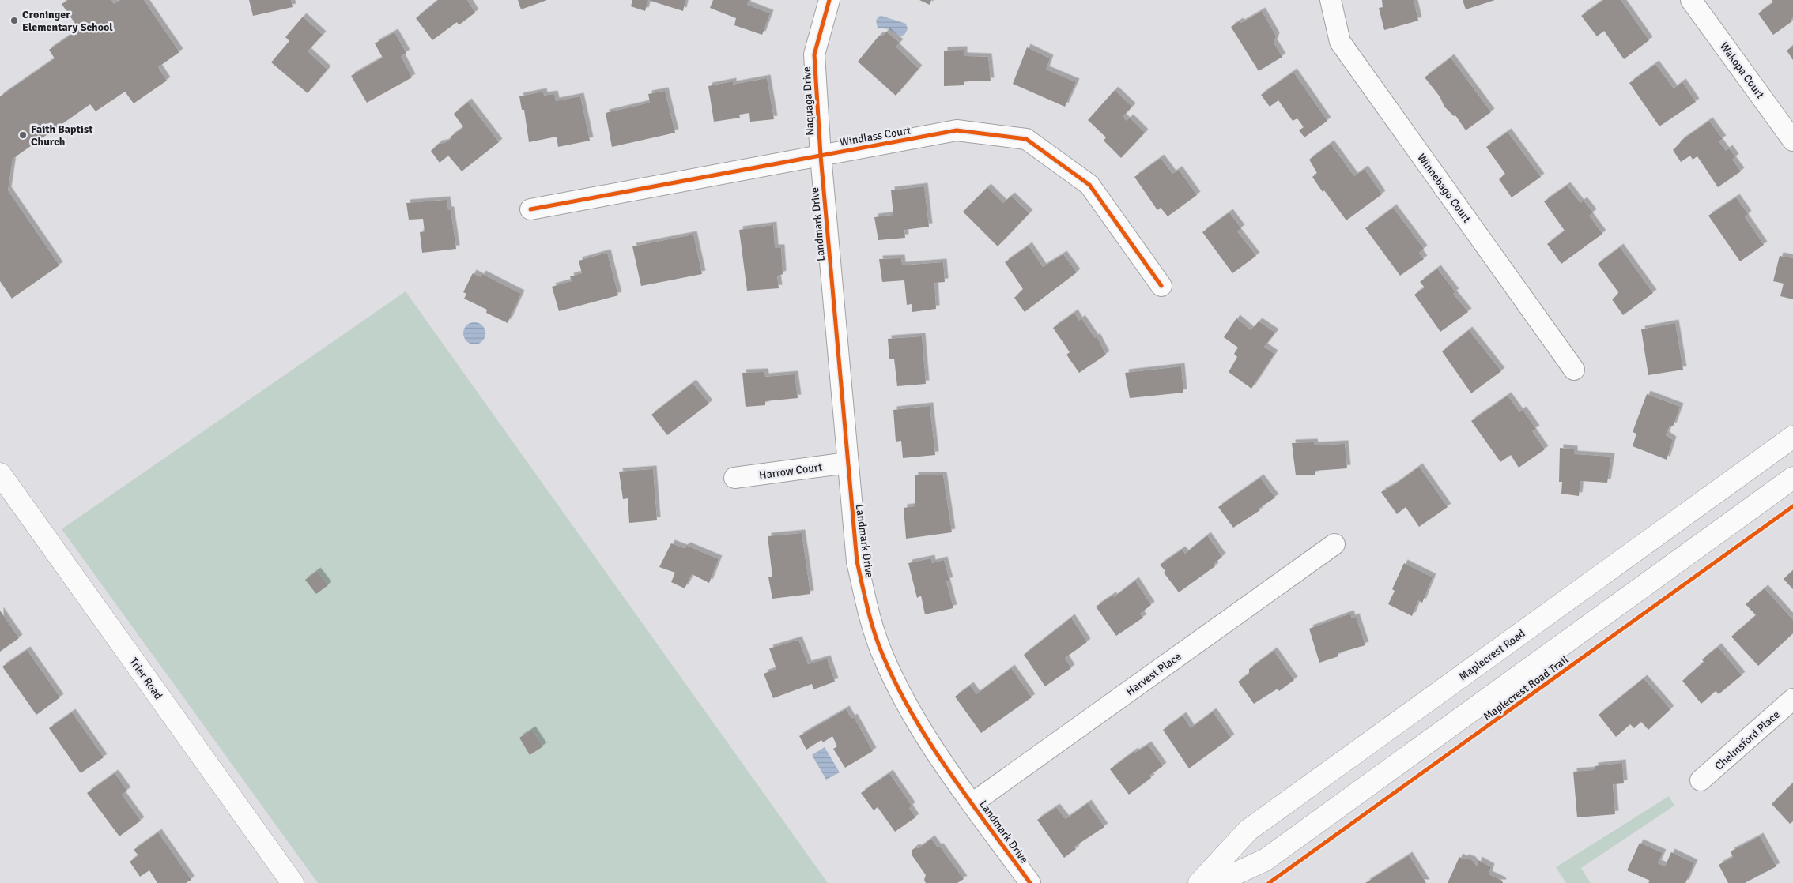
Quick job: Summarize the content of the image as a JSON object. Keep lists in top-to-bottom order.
{
  "streets": {
    "main road": ["Maplecrest Road", "Trier Road"],
    "street": [
      "Wakopa Court",
      "Naquaga Drive",
      "Windlass Court",
      "Winnebago Court",
      "Landmark Drive",
      "Harrow Court",
      "Harvest Place",
      "Chelmsford Place"
    ],
    "cycle path": ["Maplecrest Road Trail"]
  },
  "crossings": [
    ["Naquaga Drive", "Windlass Court"],
    ["Naquaga Drive", "Landmark Drive"],
    ["Windlass Court", "Landmark Drive"],
    ["Landmark Drive", "Harrow Court"],
    ["Landmark Drive", "Harvest Place"]
  ],
  "places": ["Croninger Elementary School", "Faith Baptist Church"]
}
